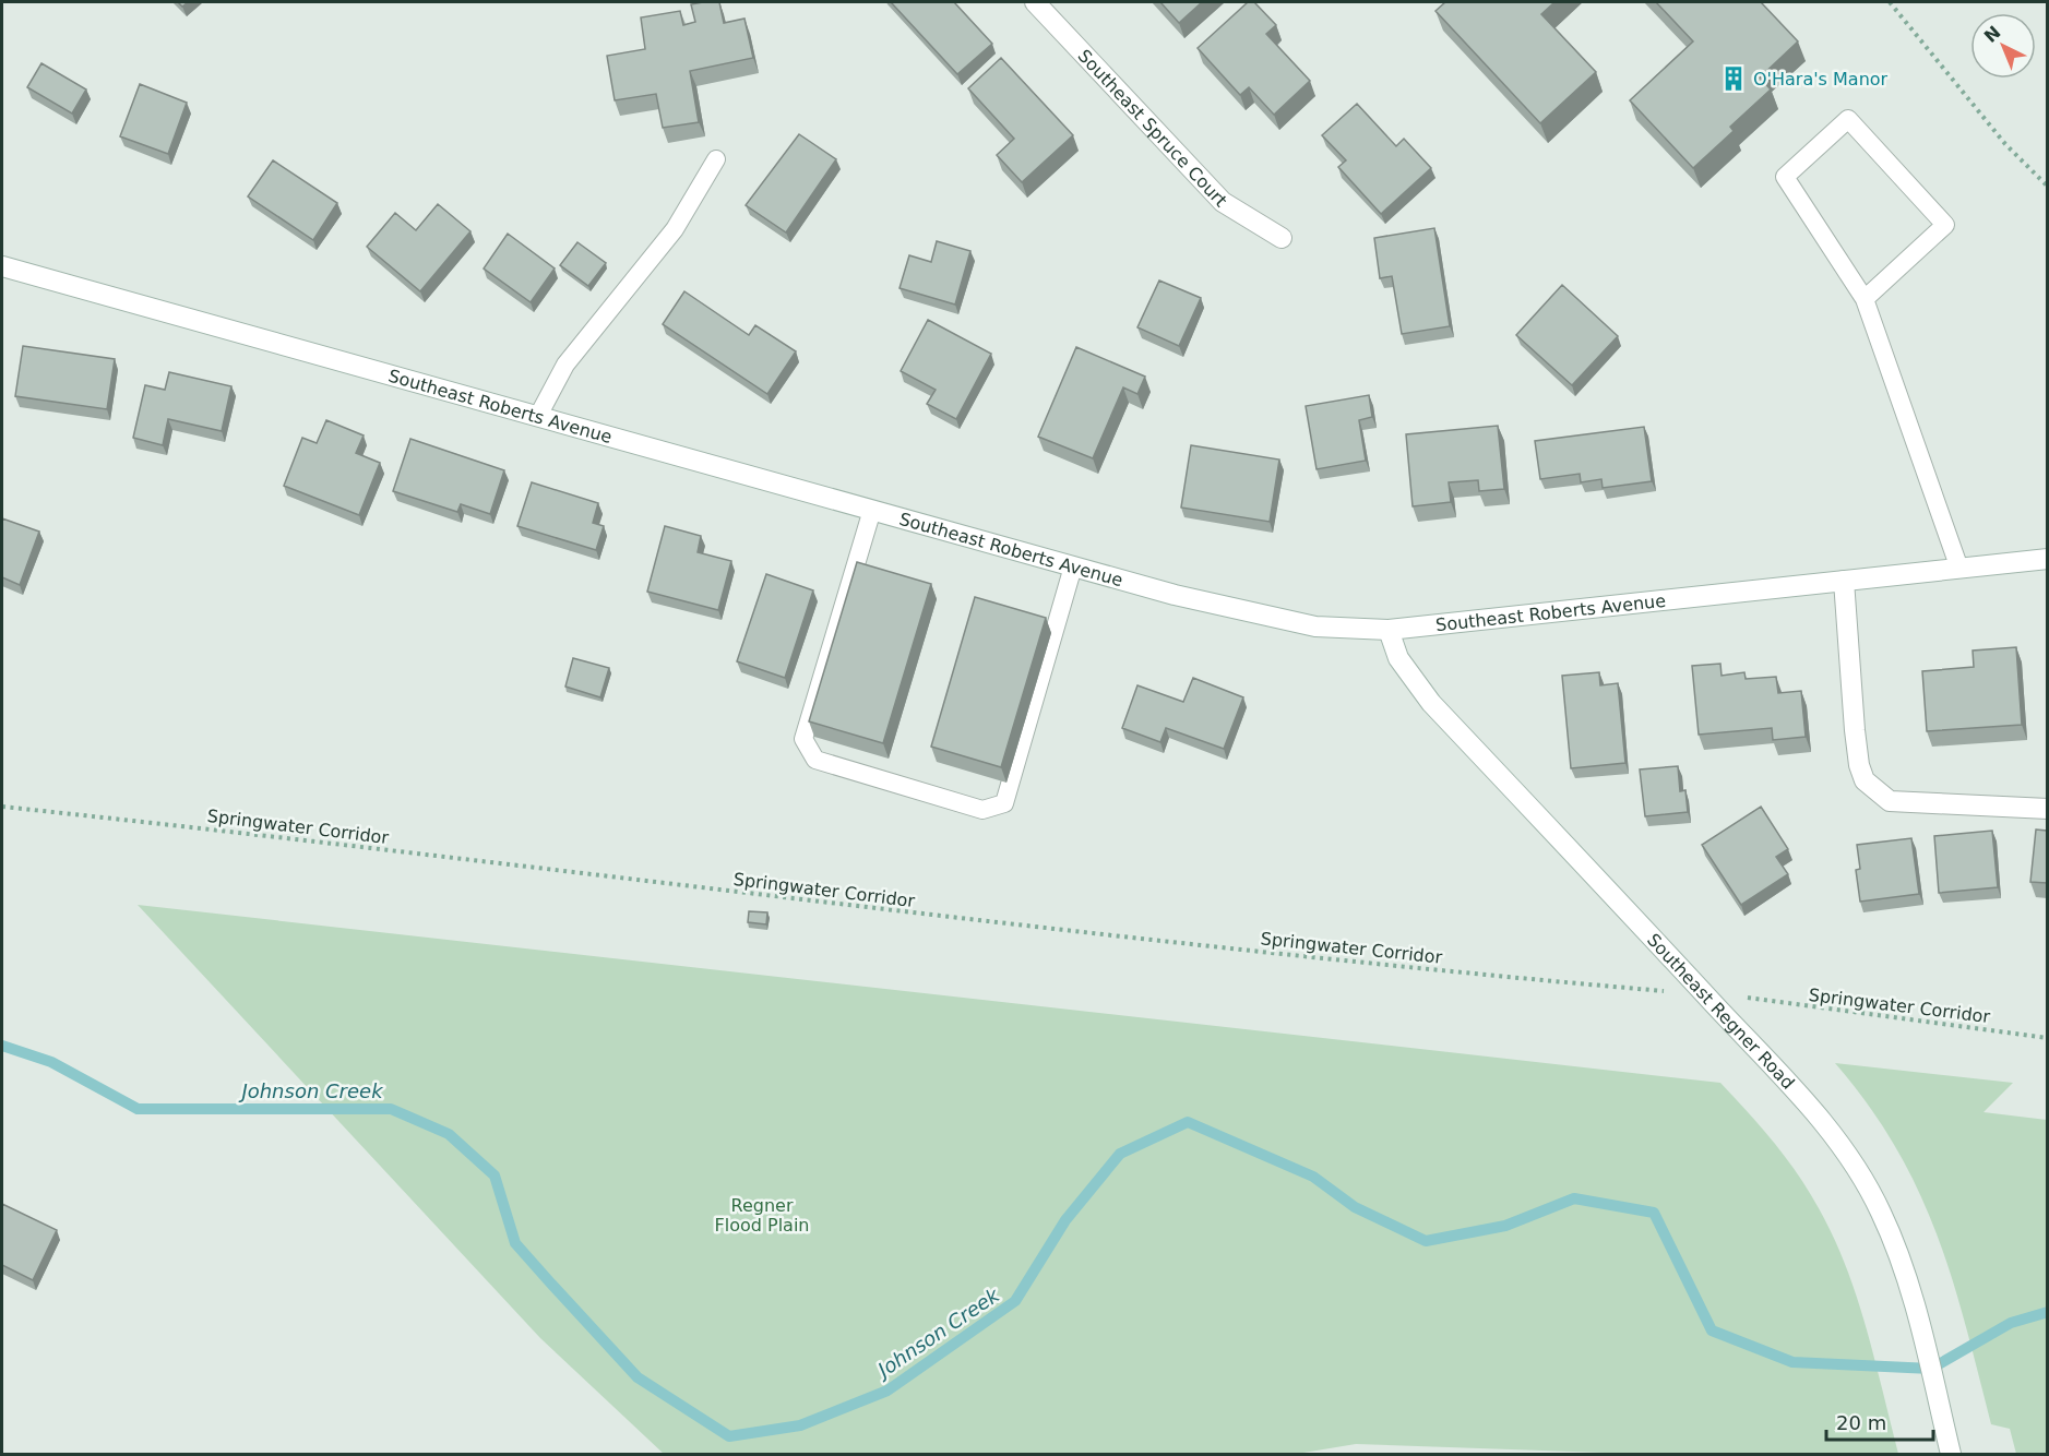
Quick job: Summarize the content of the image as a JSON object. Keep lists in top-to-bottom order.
{
  "streets": {
    "street": ["Southeast Spruce Court", "Southeast Roberts Avenue", "Southeast Regner Road"],
    "path": ["Springwater Corridor"]
  },
  "crossings": [
    ["Southeast Roberts Avenue", "Southeast Regner Road"]
  ],
  "water": ["Johnson Creek"],
  "parks": ["Regner Flood Plain"],
  "places": {
    "building": ["O'Hara's Manor"]
  },
  "scale_bar": "20 m",
  "north": "top left"
}
